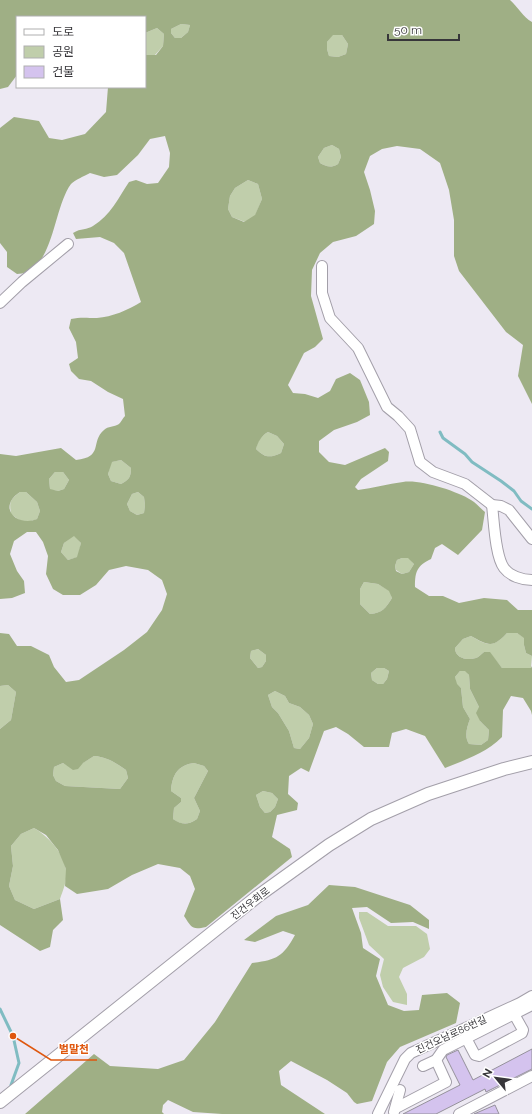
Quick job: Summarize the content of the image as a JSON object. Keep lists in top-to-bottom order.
{
  "streets": {
    "main road": ["진건우회로"],
    "street": ["진건오남로86번길"]
  },
  "places": ["벌말천"],
  "legend": ["도로", "공원", "건물"],
  "scale_bar": "50 m",
  "north": "top left"
}
